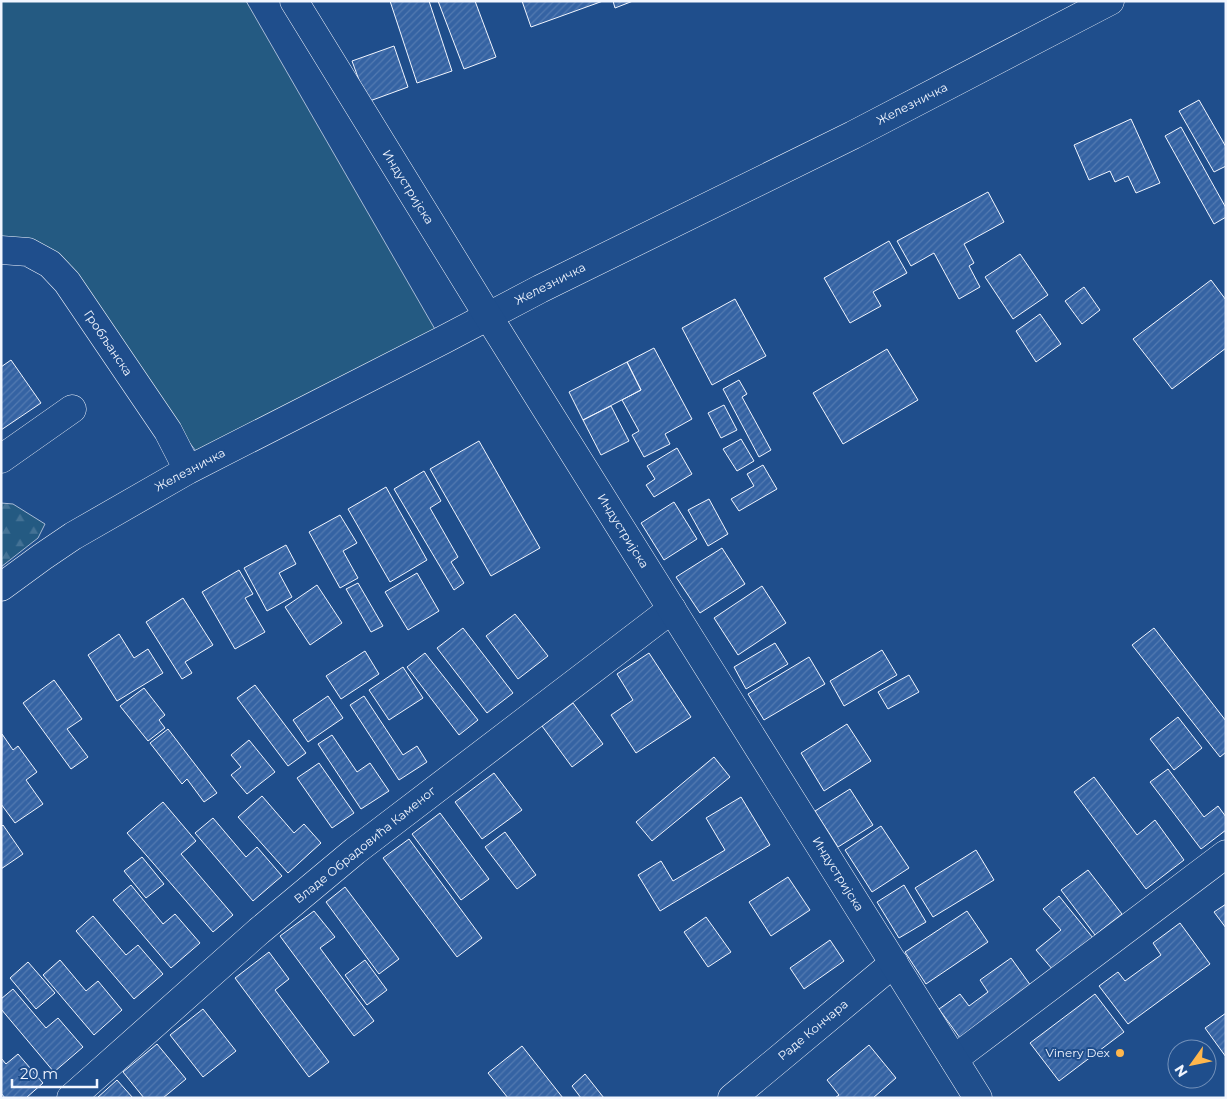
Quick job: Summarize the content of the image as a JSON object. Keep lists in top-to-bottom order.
{
  "streets": {
    "street": [
      "Железничка",
      "Индустријска",
      "Гробљанска",
      "Владе Обрадовића Каменог",
      "Раде Кончара"
    ]
  },
  "crossings": [
    ["Железничка", "Индустријска"],
    ["Железничка", "Гробљанска"],
    ["Индустријска", "Владе Обрадовића Каменог"],
    ["Индустријска", "Раде Кончара"]
  ],
  "places": ["Vinery Dex"],
  "scale_bar": "20 m",
  "north": "bottom left"
}
